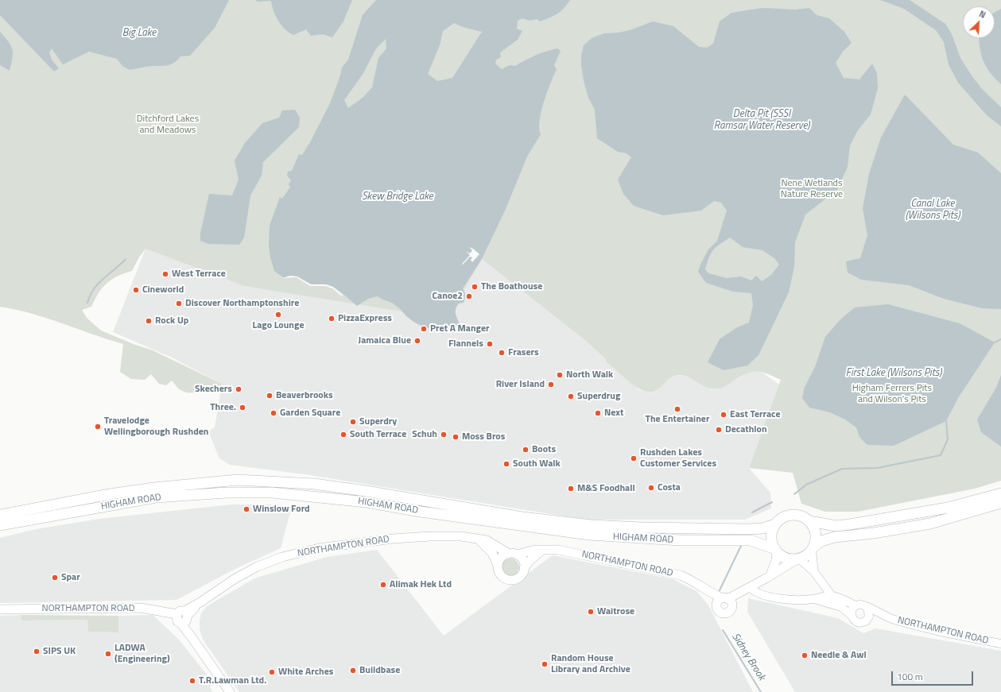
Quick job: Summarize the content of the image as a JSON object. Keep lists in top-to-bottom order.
{
  "streets": {
    "highway": ["HIGHAM ROAD"],
    "main road": ["NORTHAMPTON ROAD"]
  },
  "water": [
    "Big Lake",
    "Delta Pit (SSSI Ramsar Water Reserve)",
    "Skew Bridge Lake",
    "Canal Lake (Wilsons Pits)",
    "First Lake (Wilsons Pits)",
    "Sidney Brook"
  ],
  "parks": ["Ditchford Lakes and Meadows", "Nene Wetlands Nature Reserve", "Higham Ferrers Pits and Wilson's Pits"],
  "places": [
    "West Terrace",
    "The Boathouse",
    "Cineworld",
    "Canoe2",
    "Discover Northamptonshire",
    "Lago Lounge",
    "PizzaExpress",
    "Rock Up",
    "Pret A Manger",
    "Jamaica Blue",
    "Flannels",
    "Frasers",
    "North Walk",
    "River Island",
    "Skechers",
    "Beaverbrooks",
    "Superdrug",
    "Three.",
    "The Entertainer",
    "Garden Square",
    "Next",
    "East Terrace",
    "Superdry",
    "Travelodge Wellingborough Rushden",
    "Decathlon",
    "South Terrace",
    "Schuh",
    "Moss Bros",
    "Boots",
    "Rushden Lakes Customer Services",
    "South Walk",
    "Costa",
    "M&S Foodhall",
    "Winslow Ford",
    "Spar",
    "Alimak Hek Ltd",
    "Waitrose",
    "SIPS UK",
    "LADWA (Engineering)",
    "Needle & Awl",
    "Random House Library and Archive",
    "Buildbase",
    "White Arches",
    "T.R.Lawman Ltd."
  ],
  "scale_bar": "100 m",
  "north": "top right"
}
